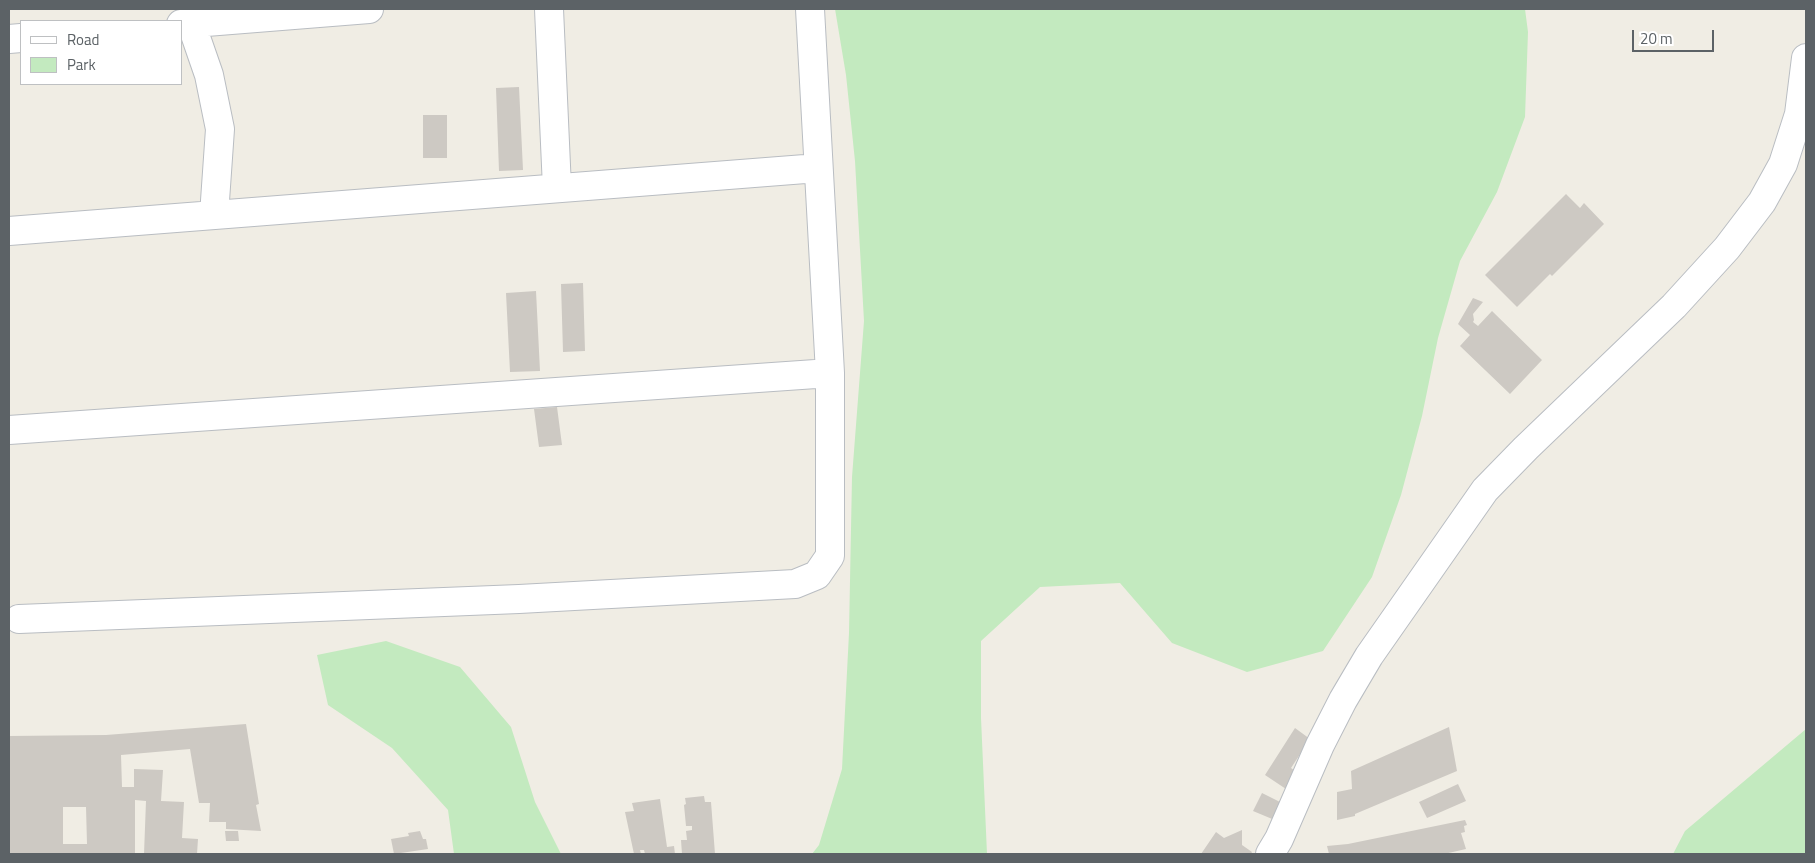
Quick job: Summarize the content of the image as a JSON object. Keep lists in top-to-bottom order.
{
  "legend": ["Road", "Park"],
  "scale_bar": "20 m"
}
